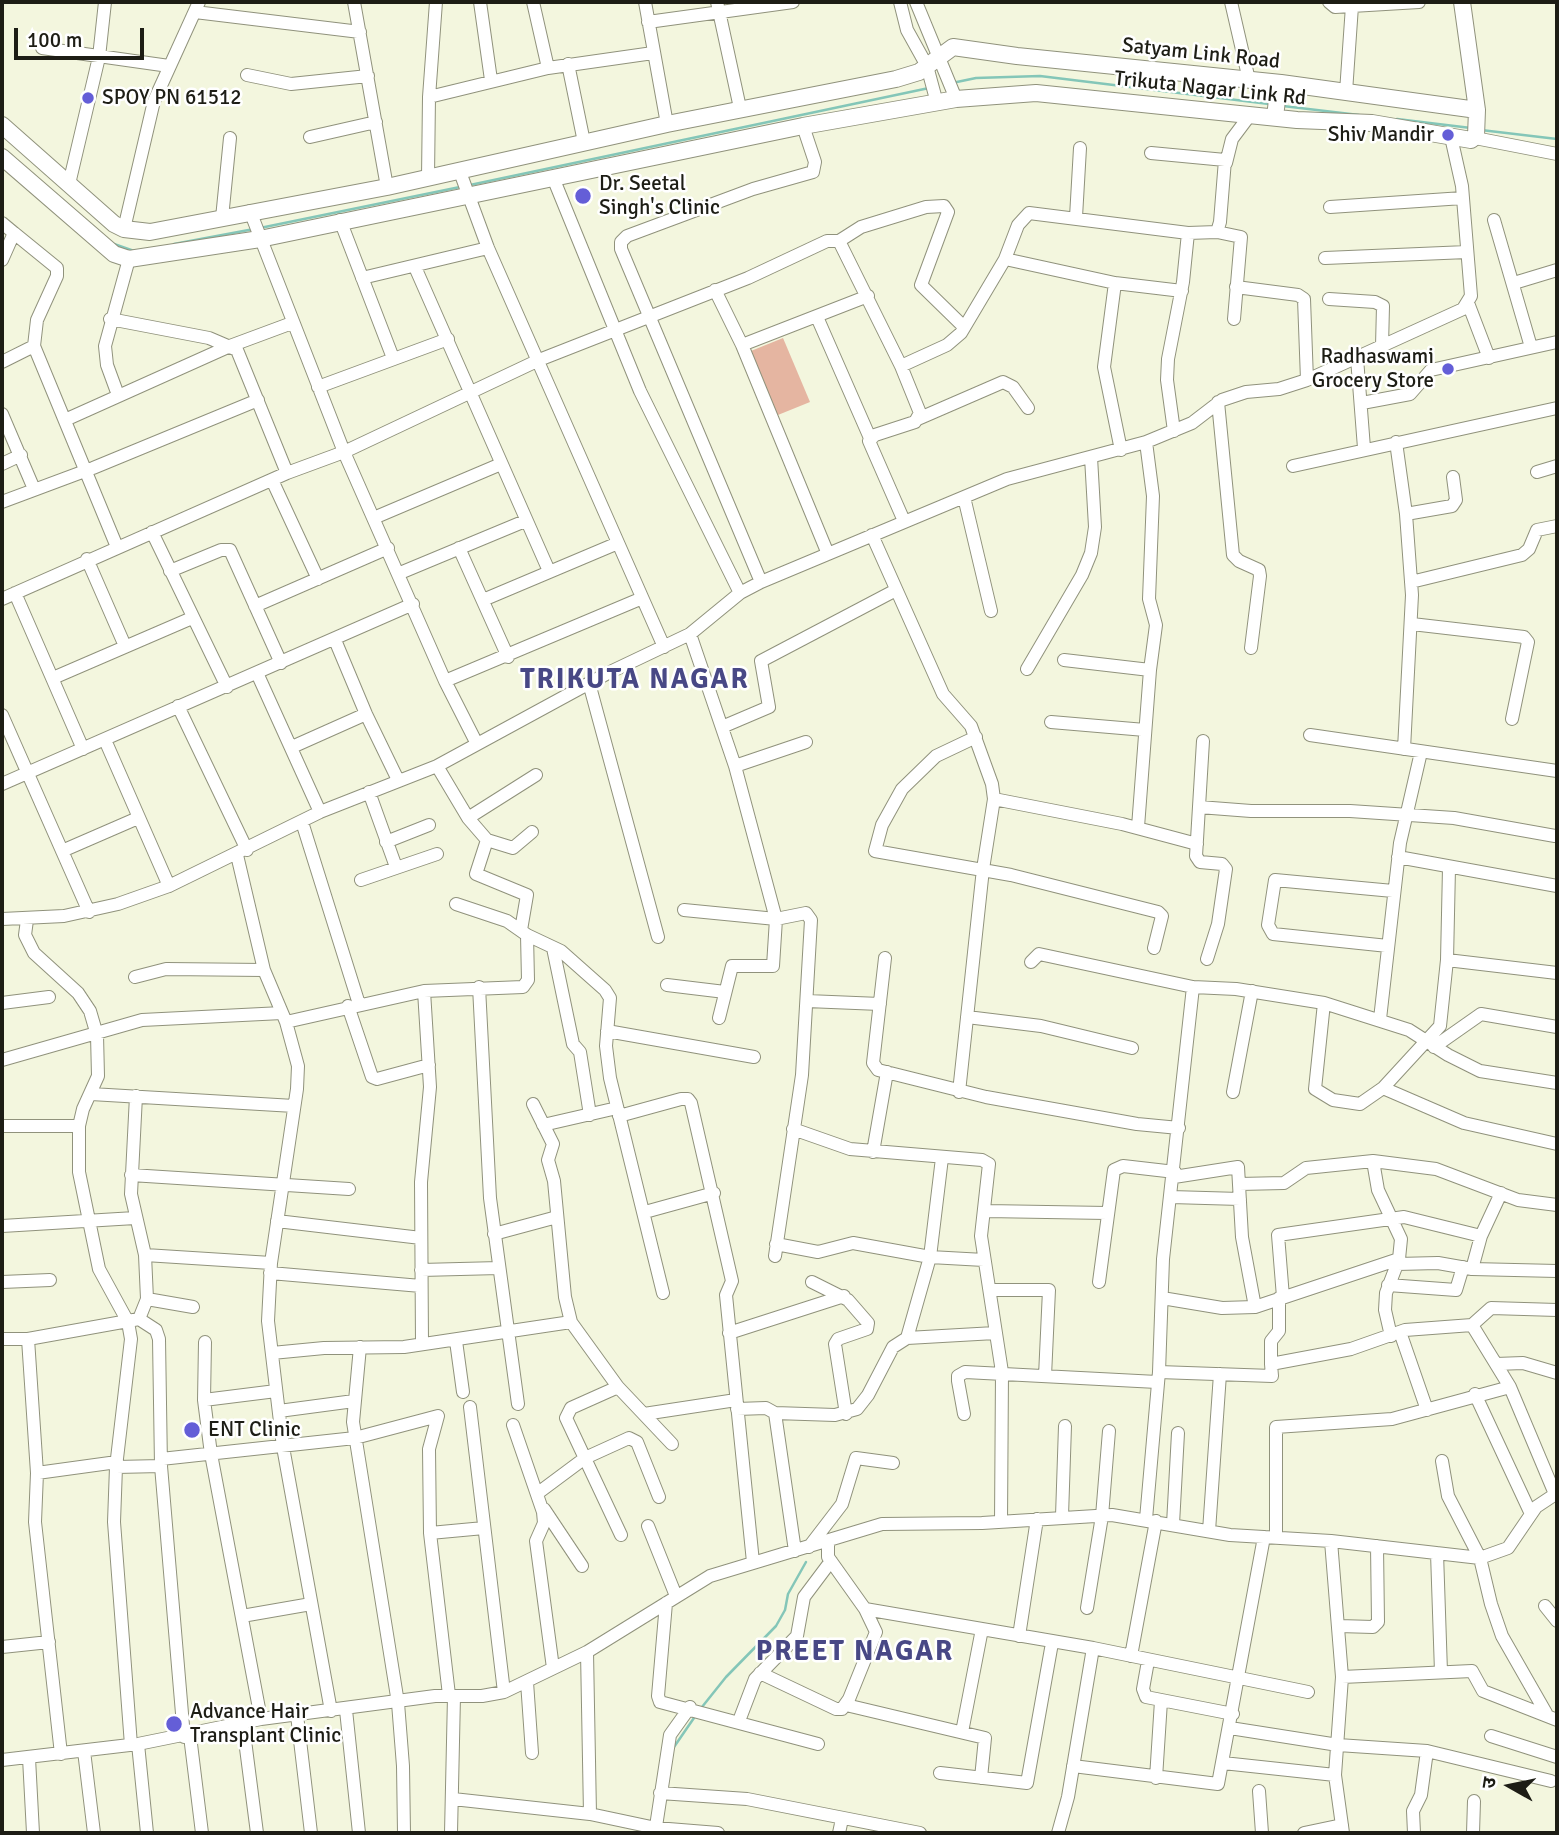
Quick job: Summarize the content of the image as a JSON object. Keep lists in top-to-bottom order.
{
  "streets": {
    "main road": ["Satyam Link Road", "Trikuta Nagar Link Rd"]
  },
  "crossings": [
    ["Satyam Link Road", "Trikuta Nagar Link Rd"]
  ],
  "districts": ["TRIKUTA NAGAR", "PREET NAGAR"],
  "places": [
    "SPOY PN 61512",
    "Shiv Mandir",
    "Dr. Seetal Singh's Clinic",
    "Radhaswami Grocery Store",
    "ENT Clinic",
    "Advance Hair Transplant Clinic"
  ],
  "scale_bar": "100 m",
  "north": "left"
}
